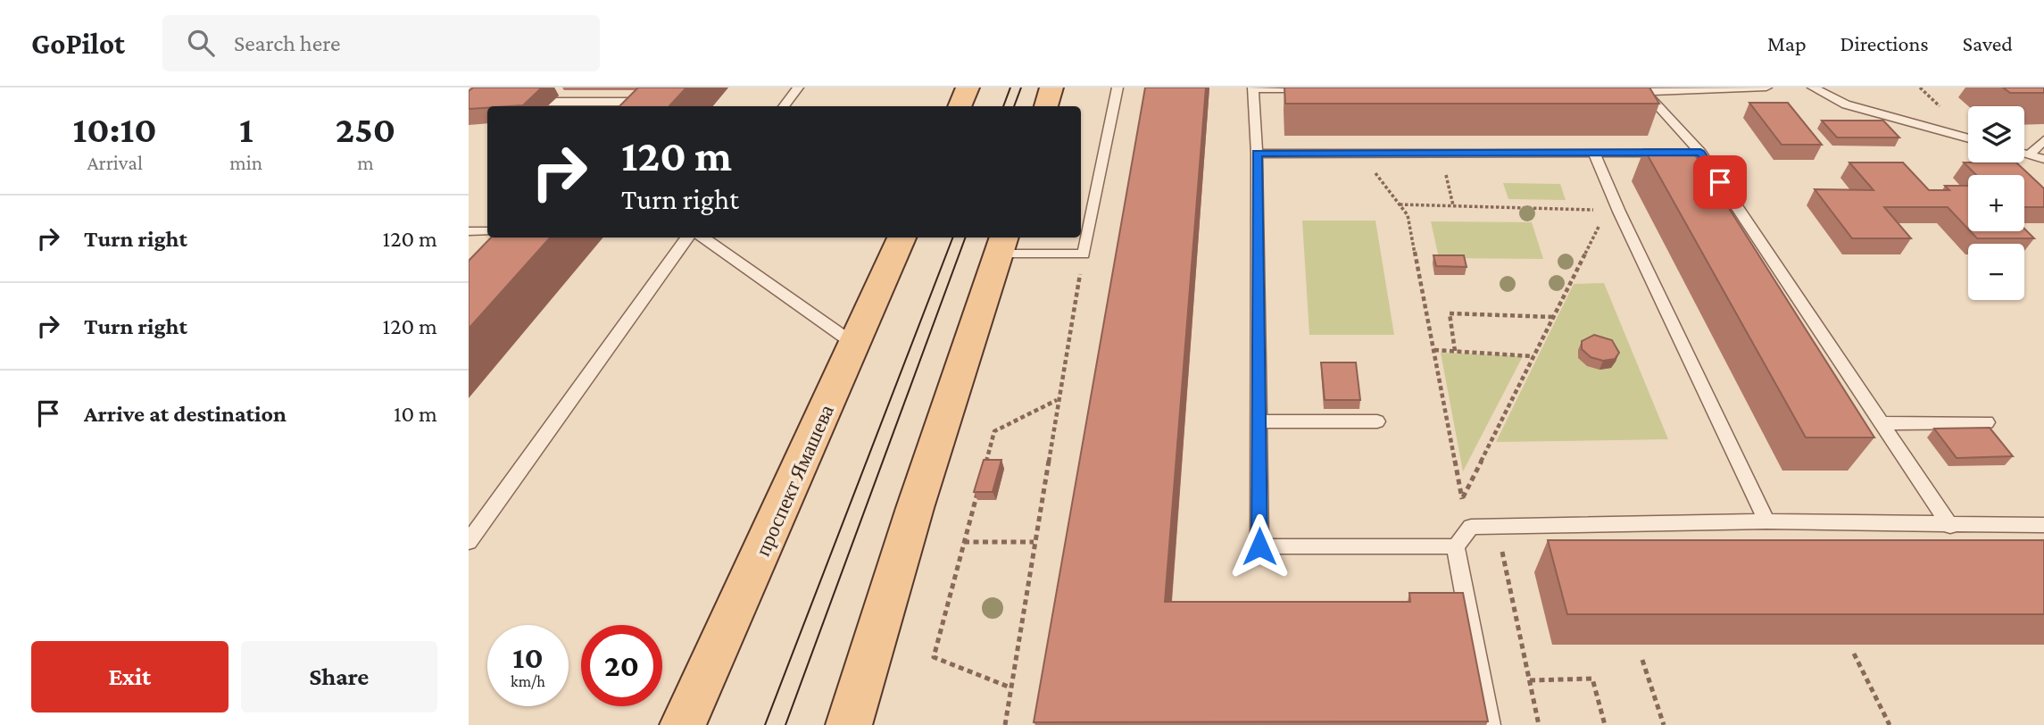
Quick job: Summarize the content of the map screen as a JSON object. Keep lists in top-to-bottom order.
{
  "streets": {
    "main road": ["проспект Ямашева"]
  },
  "page": {
    "header": "GoPilot",
    "search": "Search here",
    "nav": ["Map", "Directions", "Saved"],
    "eta": [
      "10:10",
      "Arrival",
      "1",
      "min",
      "250",
      "m"
    ],
    "map_buttons": ["+", "−"],
    "turn": ["120 m", "Turn right"],
    "list": [
      {
        "name": "Turn right",
        "value": "120 m"
      },
      {
        "name": "Turn right",
        "value": "120 m"
      },
      {
        "name": "Arrive at destination",
        "value": "10 m"
      }
    ],
    "speed": "10 km/h",
    "limit": "20",
    "buttons": ["Exit", "Share"]
  }
}
